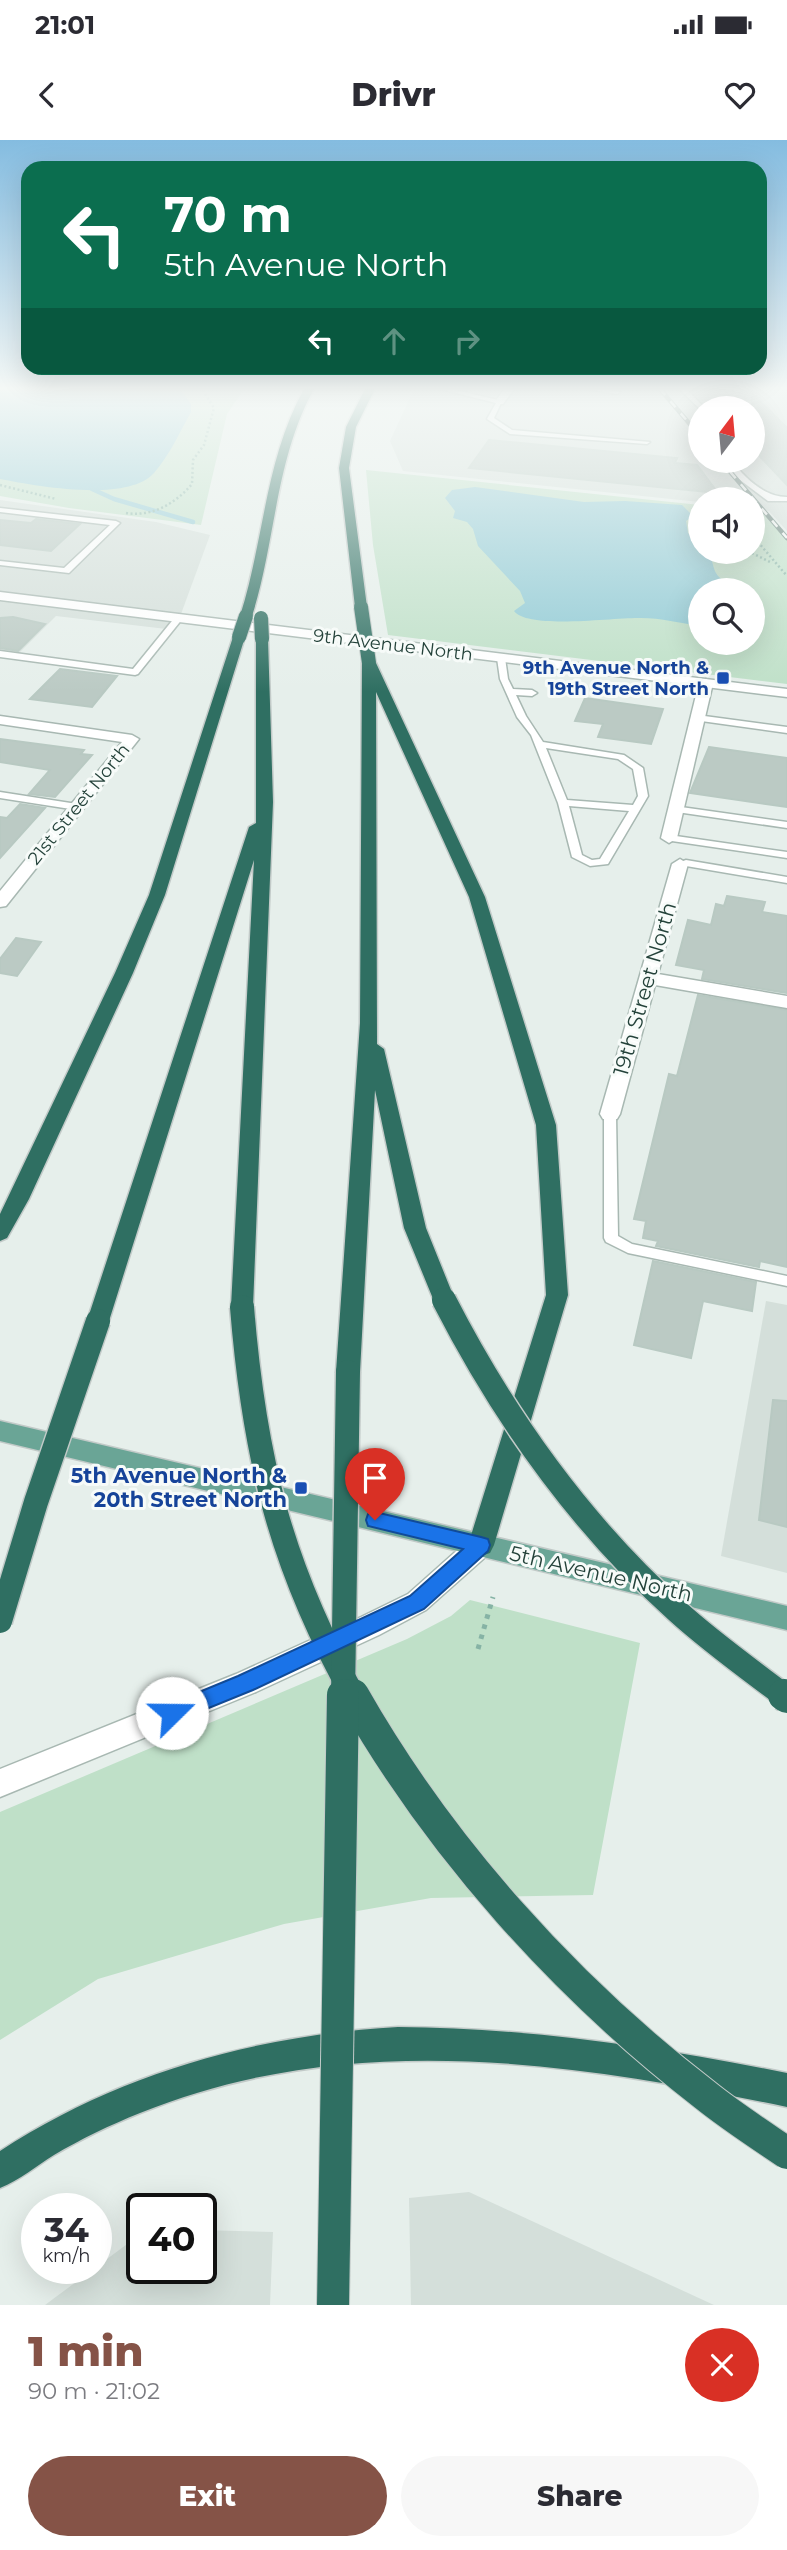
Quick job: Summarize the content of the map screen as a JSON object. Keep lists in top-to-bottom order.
{
  "streets": {
    "main road": ["5th Avenue North"],
    "street": ["9th Avenue North", "21st Street North", "19th Street North"]
  },
  "places": {
    "transit": ["9th Avenue North & 19th Street North", "5th Avenue North & 20th Street North"]
  },
  "north": "top",
  "page": {
    "status": "21:01",
    "header": "Drivr",
    "turn": ["70 m", "5th Avenue North"],
    "speed": "34 km/h",
    "limit": "40",
    "heading": ["1 min", "90 m · 21:02"],
    "buttons": ["Exit", "Share"]
  }
}
